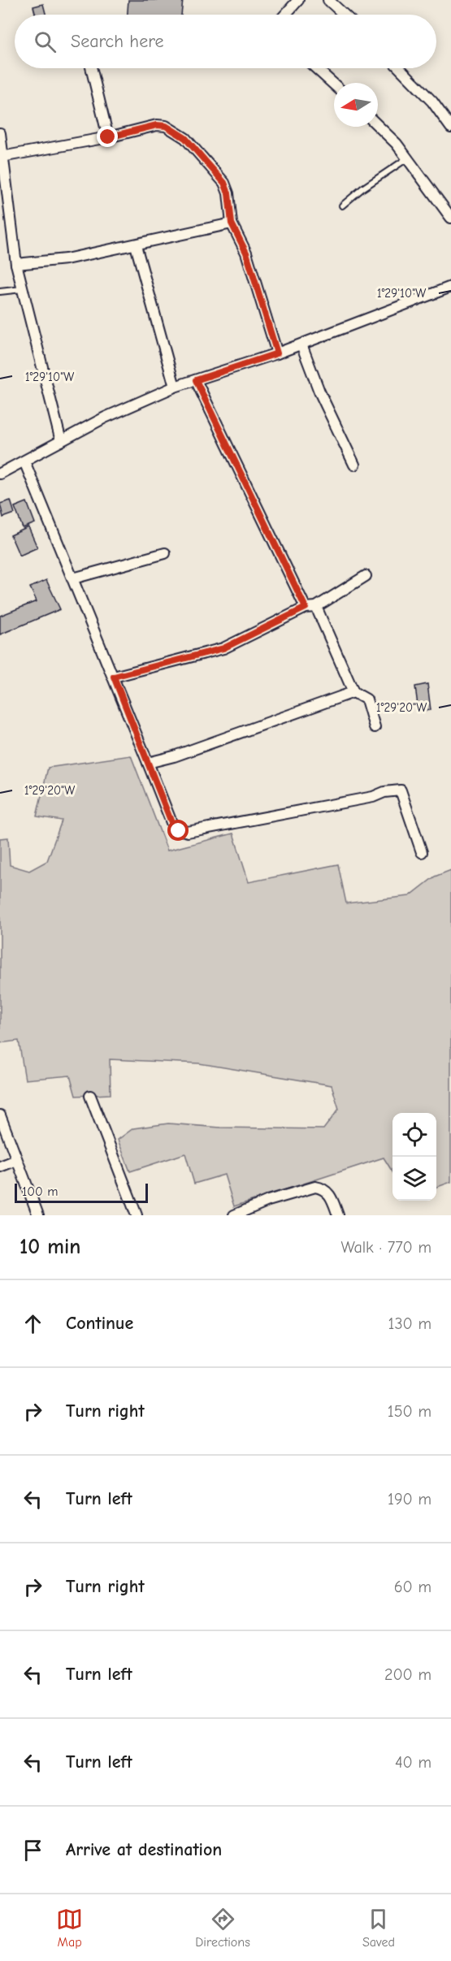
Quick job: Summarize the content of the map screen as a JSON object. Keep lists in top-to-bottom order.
{
  "scale_bar": "100 m",
  "north": "left",
  "page": {
    "search": "Search here",
    "scale": "100 m",
    "heading": ["10 min", "Walk · 770 m"],
    "list": [
      ["Continue", "130 m"],
      ["Turn right", "150 m"],
      ["Turn left", "190 m"],
      ["Turn right", "60 m"],
      ["Turn left", "200 m"],
      ["Turn left", "40 m"],
      "Arrive at destination"
    ],
    "nav": ["Map", "Directions", "Saved"]
  },
  "coordinates": ["1°29'10\"W", "1°29'20\"W"]
}
